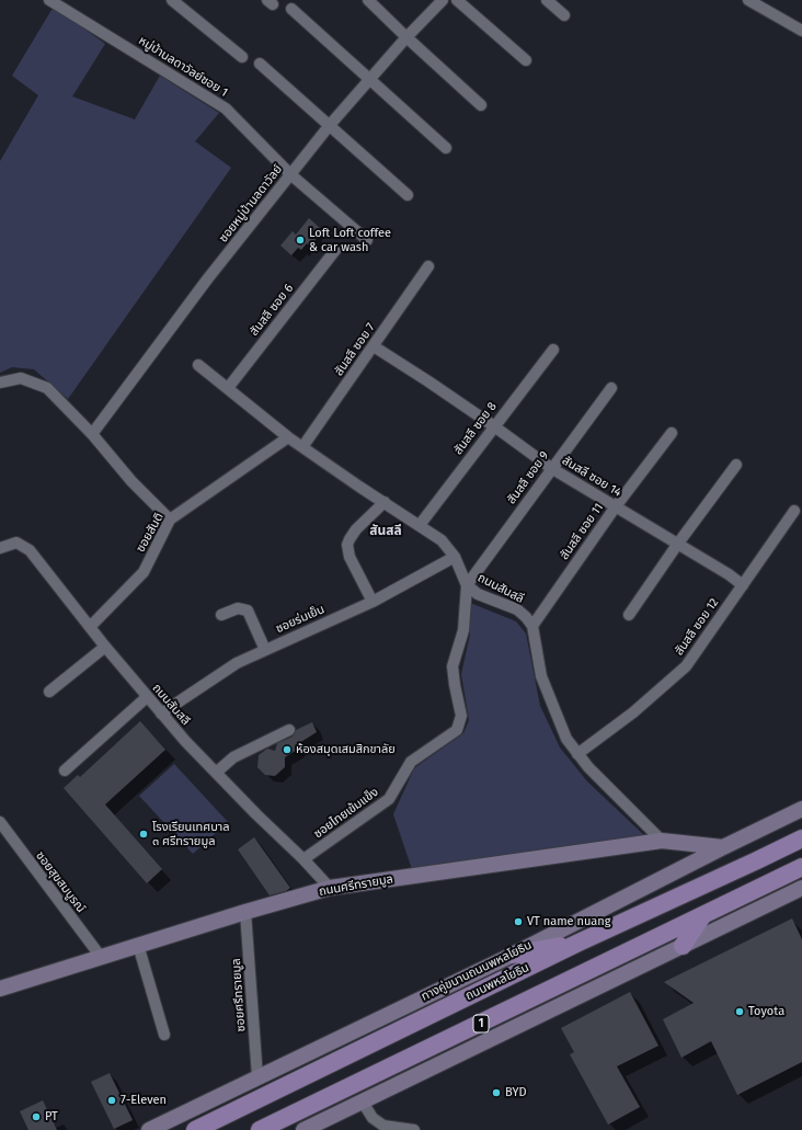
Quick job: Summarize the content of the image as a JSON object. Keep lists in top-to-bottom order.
{
  "streets": {
    "main road": [
      "ถนนศรีทรายมูล",
      "ทางคู่ขนานถนนพหลโยธิน",
      "ถนนพหลโยธิน",
      "1"
    ],
    "street": [
      "หมู่บ้านลดาวัลย์ซอย 1",
      "ซอยหมู่บ้านลดาวัลย์",
      "สันสลี ซอย 6",
      "สันสลี ซอย 7",
      "สันสลี ซอย 8",
      "สันสลี ซอย 14",
      "สันสลี ซอย 9",
      "สันสลี ซอย 11",
      "ซอยสันติ",
      "ถนนสันสลี",
      "ซอยร่มเย็น",
      "สันสลี ซอย 12",
      "ซอยไทยเข้มแข็ง",
      "ซอยสุขสมบูรณ์",
      "ซอยศรีทรายมูล"
    ]
  },
  "crossings": [
    ["หมู่บ้านลดาวัลย์ซอย 1", "ซอยหมู่บ้านลดาวัลย์"],
    ["สันสลี ซอย 6", "ถนนสันสลี"],
    ["สันสลี ซอย 7", "สันสลี ซอย 14"],
    ["สันสลี ซอย 7", "ถนนสันสลี"],
    ["สันสลี ซอย 8", "สันสลี ซอย 14"],
    ["สันสลี ซอย 8", "ถนนสันสลี"],
    ["สันสลี ซอย 14", "สันสลี ซอย 9"],
    ["สันสลี ซอย 14", "สันสลี ซอย 11"],
    ["สันสลี ซอย 14", "สันสลี ซอย 12"],
    ["สันสลี ซอย 9", "ถนนสันสลี"],
    ["สันสลี ซอย 9", "ซอยไทยเข้มแข็ง"],
    ["สันสลี ซอย 11", "ถนนสันสลี"],
    ["ซอยสันติ", "ถนนสันสลี"],
    ["ถนนสันสลี", "ซอยร่มเย็น"],
    ["ถนนสันสลี", "ซอยไทยเข้มแข็ง"],
    ["ถนนสันสลี", "ถนนศรีทรายมูล"],
    ["ซอยสุขสมบูรณ์", "ถนนศรีทรายมูล"],
    ["ถนนศรีทรายมูล", "ทางคู่ขนานถนนพหลโยธิน"],
    ["ถนนศรีทรายมูล", "ซอยศรีทรายมูล"],
    ["ทางคู่ขนานถนนพหลโยธิน", "ซอยศรีทรายมูล"]
  ],
  "districts": ["สันสลี"],
  "places": [
    "Loft Loft coffee & car wash",
    "ห้องสมุดเสมสิกขาลัย",
    "โรงเรียนเทศบาล ๓ ศรีทรายมูล",
    "VT name nuang",
    "Toyota",
    "BYD",
    "7-Eleven",
    "PT"
  ]
}
